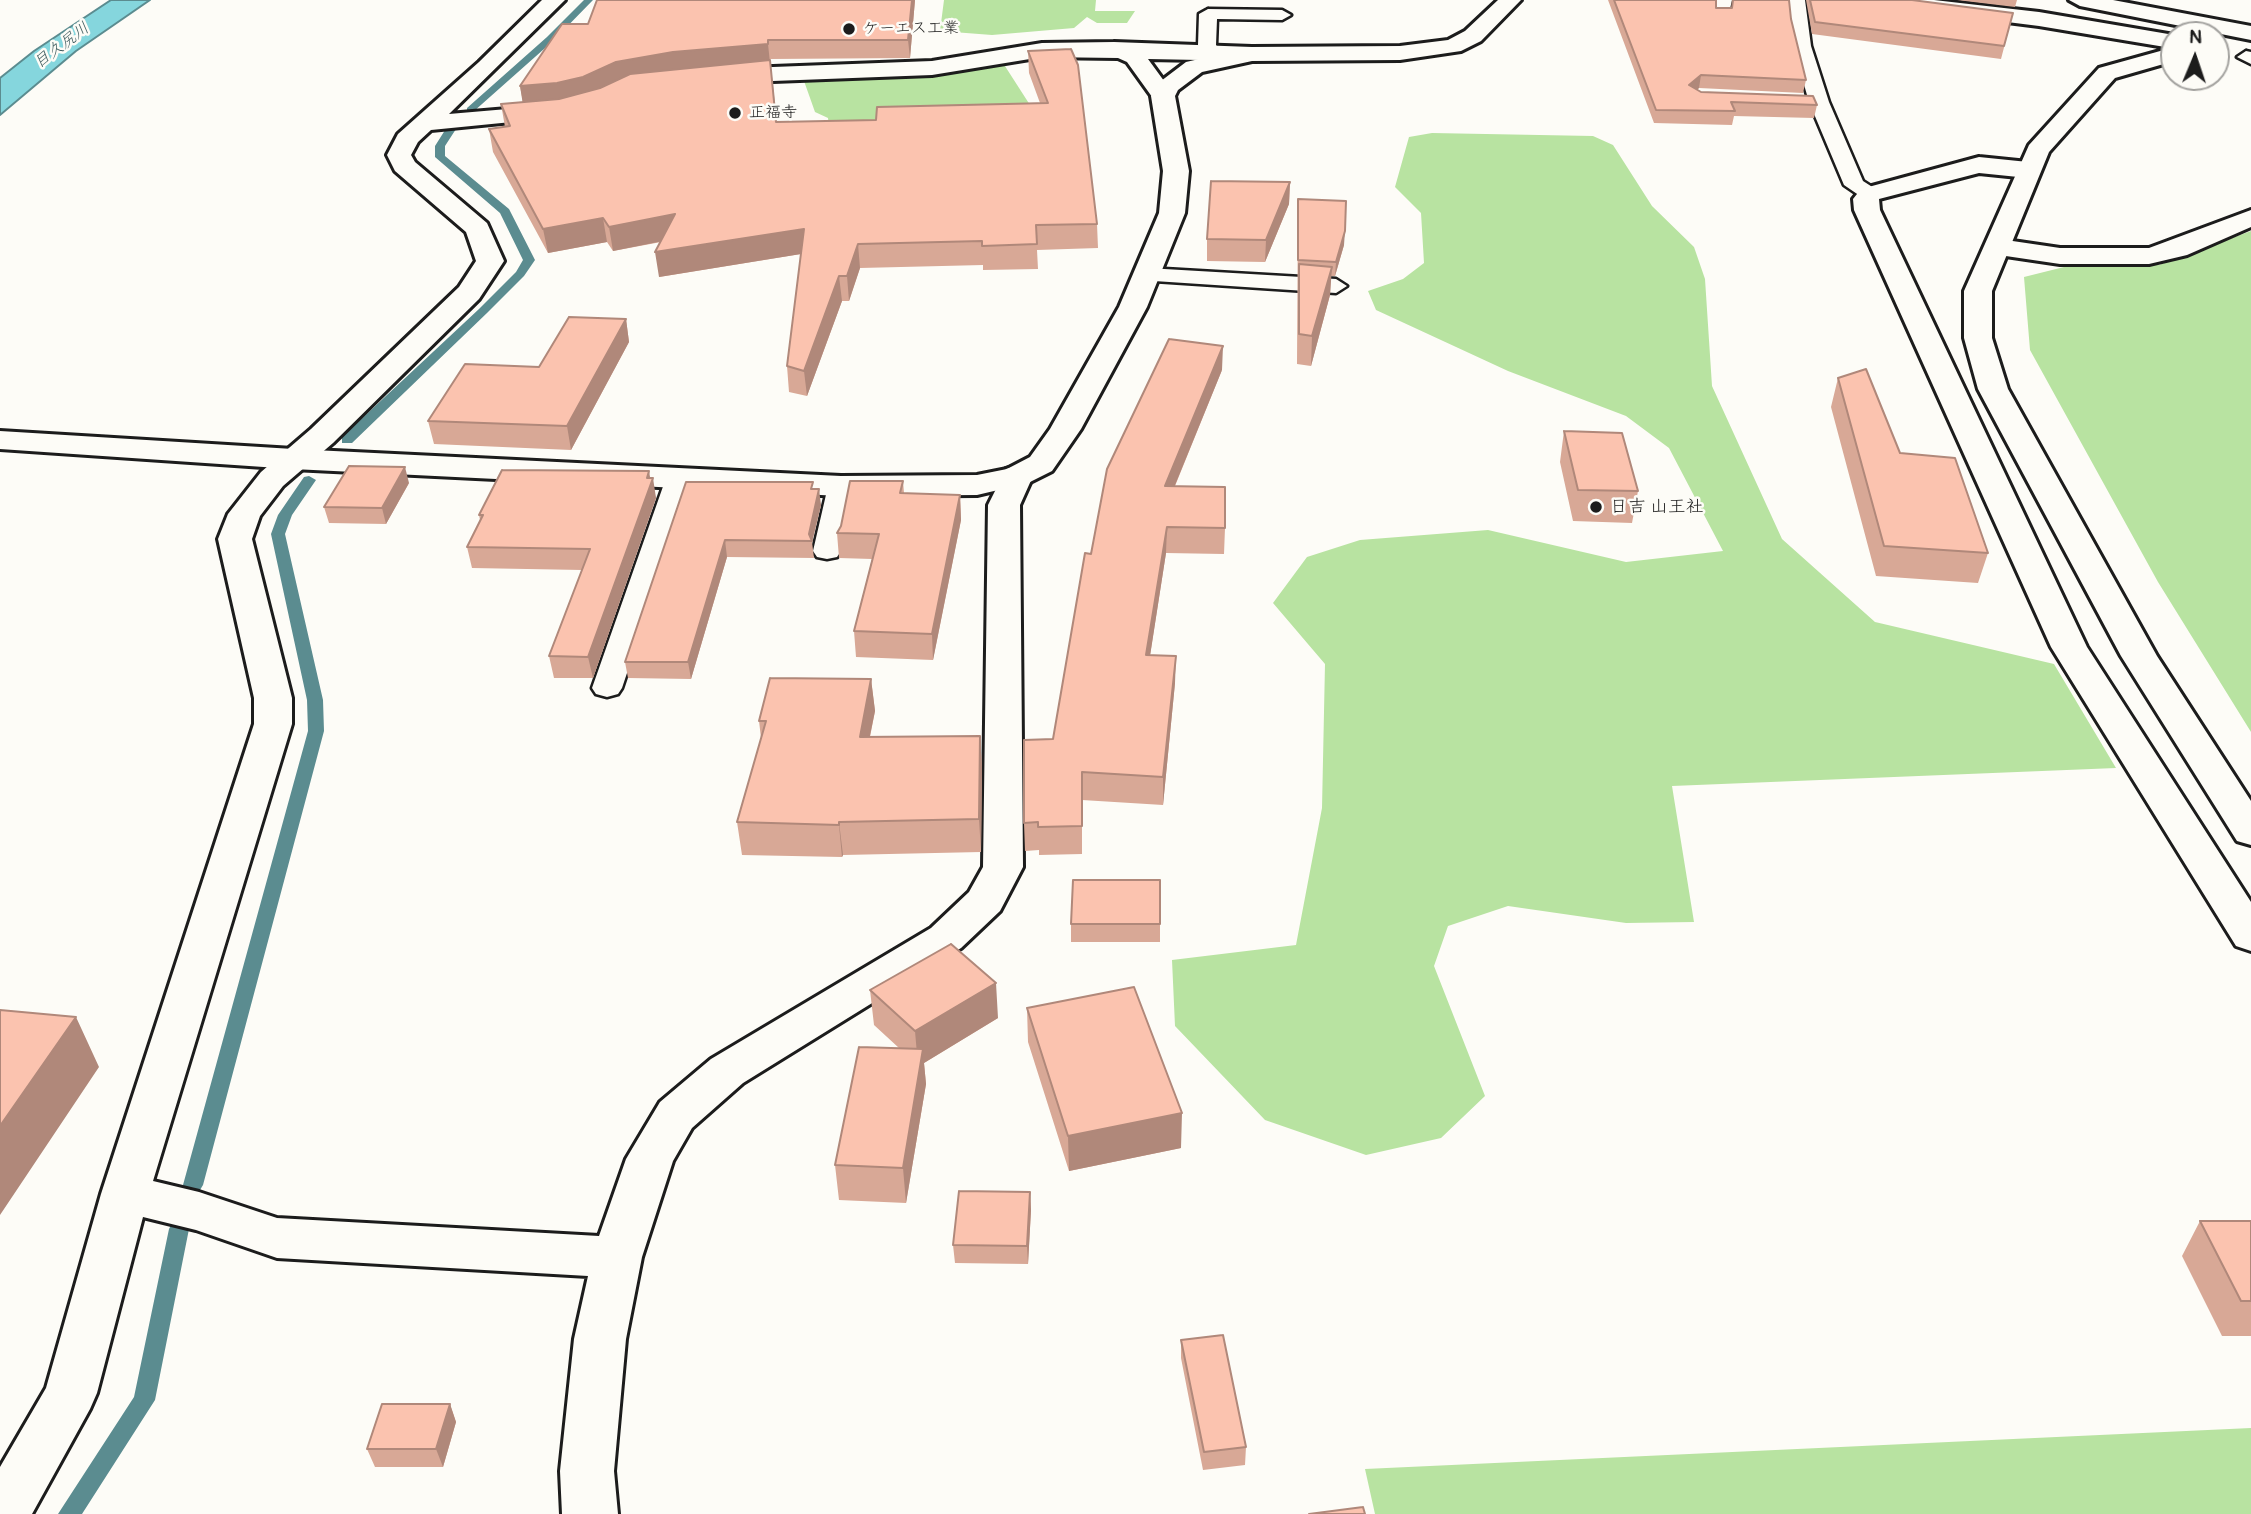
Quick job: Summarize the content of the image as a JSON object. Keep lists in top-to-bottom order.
{
  "water": ["目久尻川"],
  "places": ["ケーエス工業", "正福寺", "日吉 山王社"],
  "north": "top"
}
